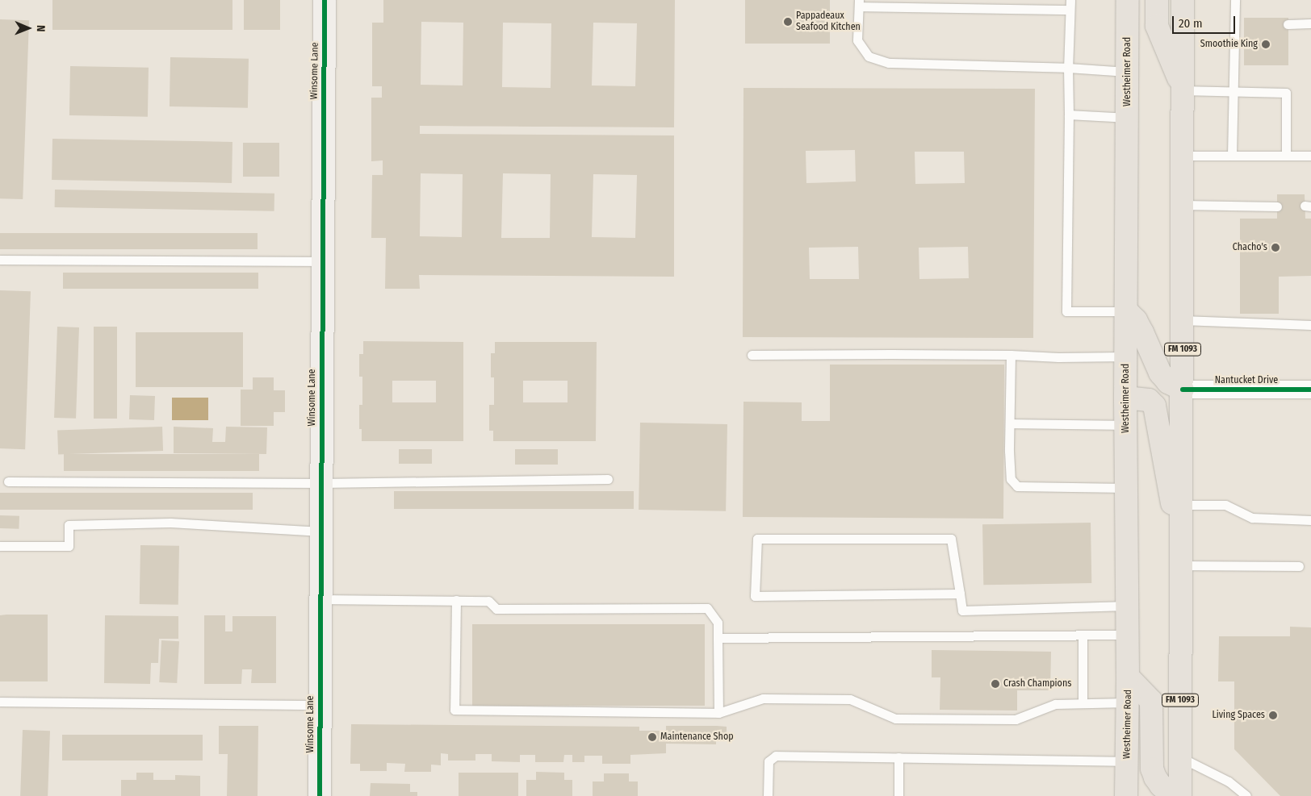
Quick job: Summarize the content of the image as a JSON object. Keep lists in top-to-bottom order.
{
  "streets": {
    "main road": ["Westheimer Road", "FM 1093"],
    "street": ["Winsome Lane", "Nantucket Drive"]
  },
  "crossings": [
    ["FM 1093", "Nantucket Drive"]
  ],
  "places": [
    "Pappadeaux Seafood Kitchen",
    "Smoothie King",
    "Chacho's",
    "Crash Champions",
    "Living Spaces",
    "Maintenance Shop"
  ],
  "scale_bar": "20 m",
  "north": "right"
}
